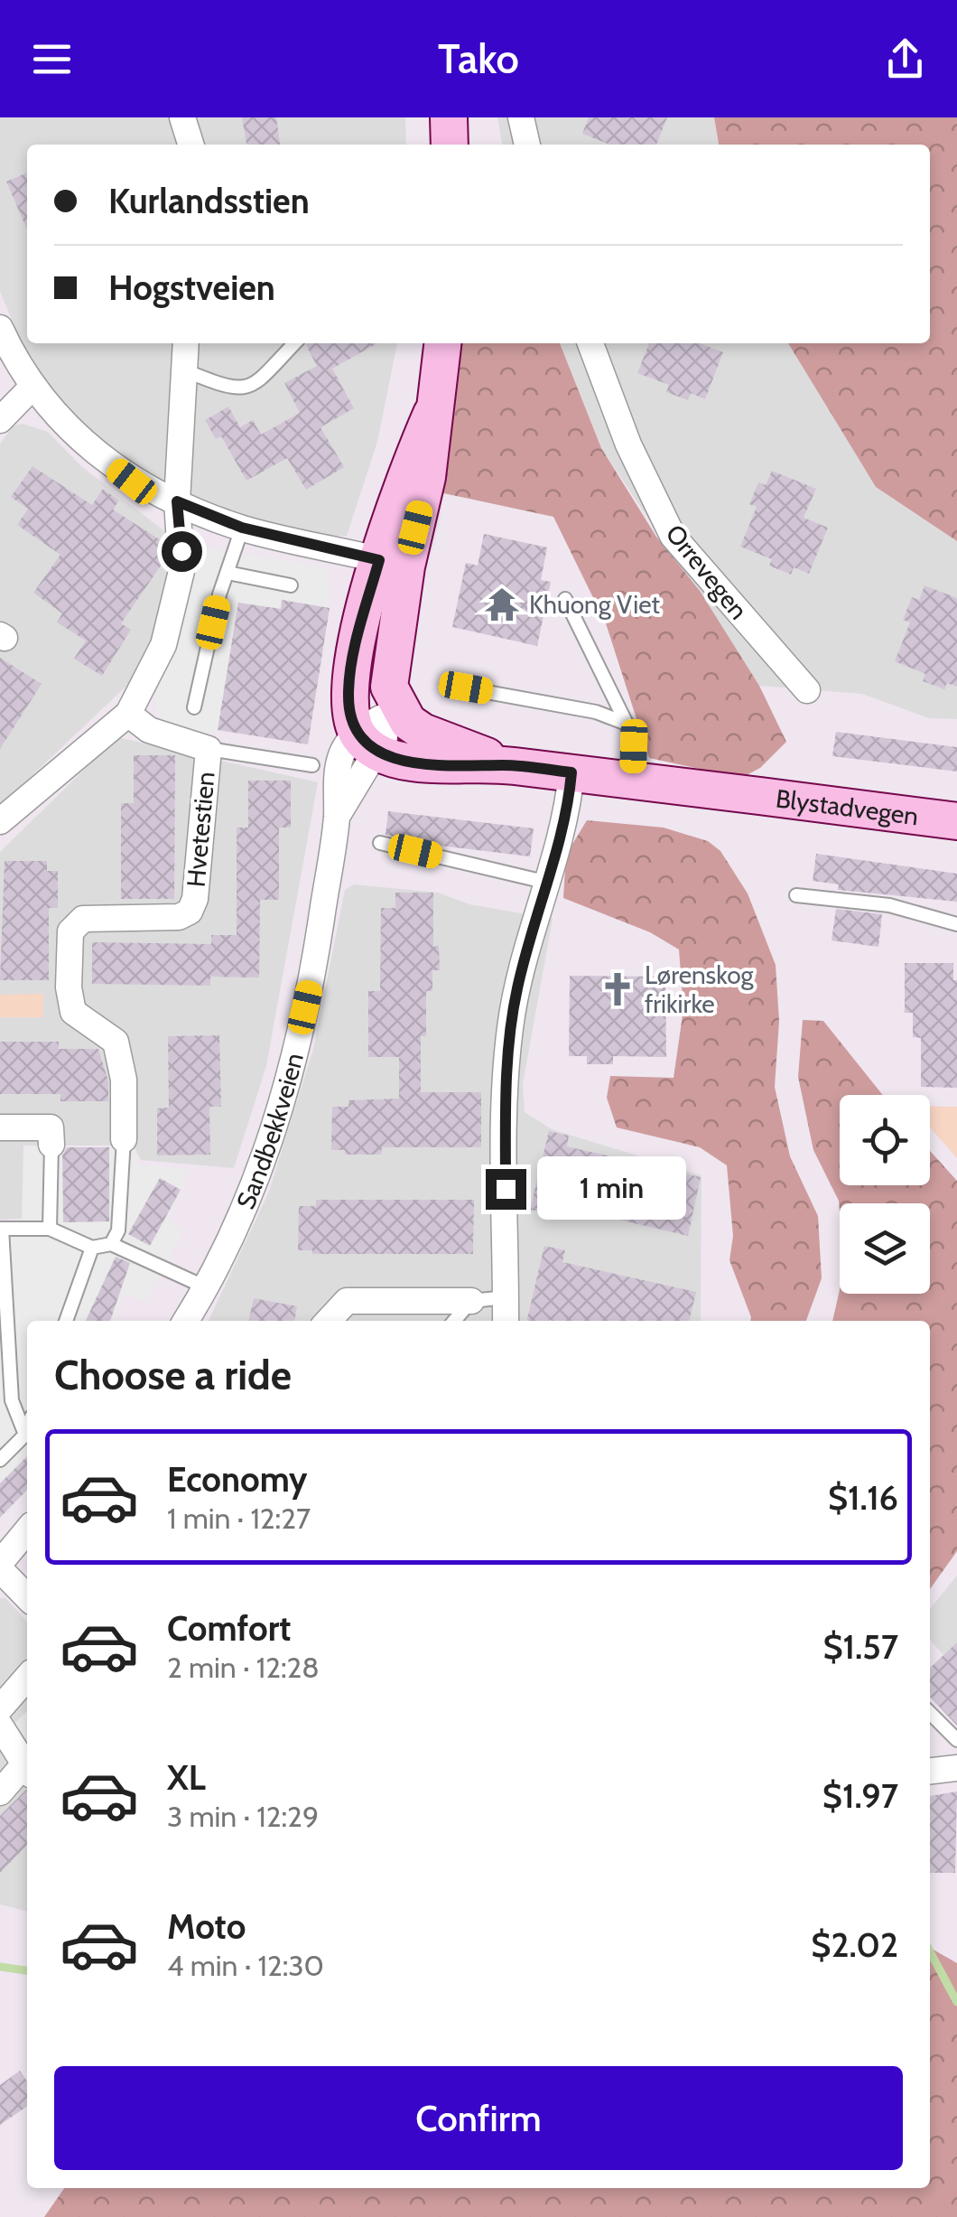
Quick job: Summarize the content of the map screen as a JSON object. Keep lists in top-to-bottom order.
{
  "streets": {
    "main road": ["Blystadvegen"],
    "street": ["Orrevegen", "Hvetestien", "Sandbekkveien"]
  },
  "places": {
    "temple": ["Khuong Viet"],
    "church": ["Lørenskog frikirke"]
  },
  "page": {
    "header": "Tako",
    "banner": ["Kurlandsstien", "Hogstveien"],
    "bubble": "1 min",
    "heading": "Choose a ride",
    "list": [
      {
        "name": "Economy",
        "note": "1 min · 12:27",
        "value": "$1.16"
      },
      {
        "name": "Comfort",
        "note": "2 min · 12:28",
        "value": "$1.57"
      },
      {
        "name": "XL",
        "note": "3 min · 12:29",
        "value": "$1.97"
      },
      {
        "name": "Moto",
        "note": "4 min · 12:30",
        "value": "$2.02"
      }
    ],
    "buttons": "Confirm"
  }
}
